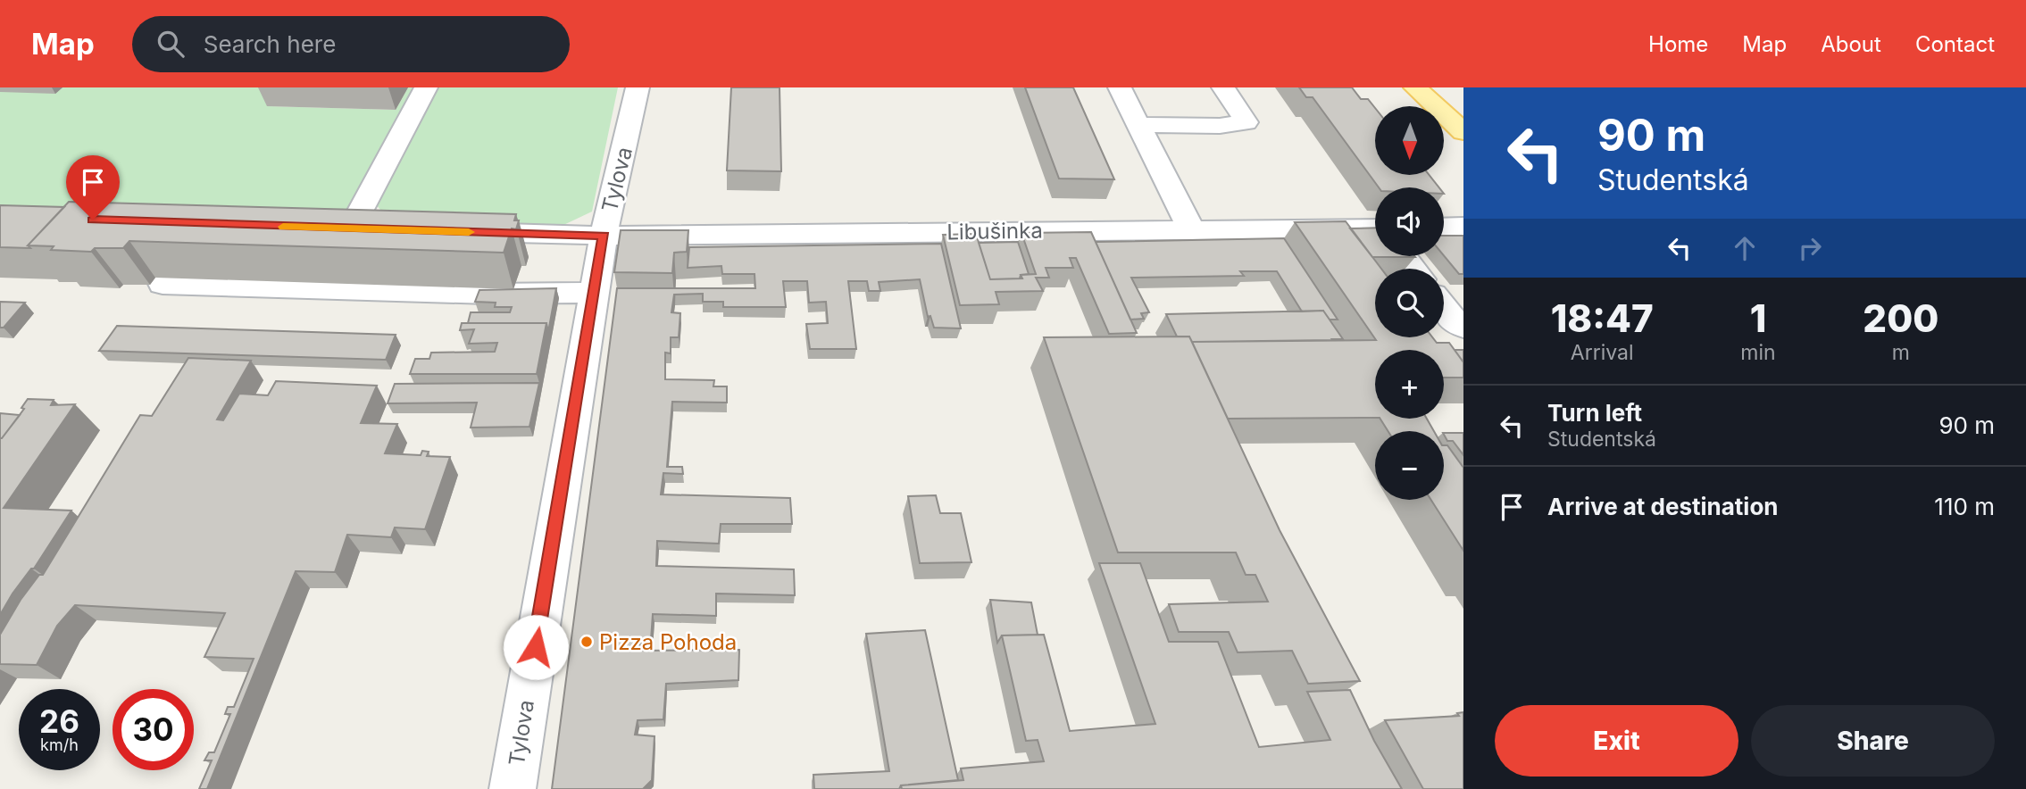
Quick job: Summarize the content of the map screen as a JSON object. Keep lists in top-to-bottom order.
{
  "streets": {
    "street": ["Tylova", "Libušinka"]
  },
  "crossings": [
    ["Tylova", "Libušinka"]
  ],
  "places": ["Pizza Pohoda"],
  "north": "bottom",
  "page": {
    "header": "Map",
    "search": "Search here",
    "nav": [
      "Home",
      "Map",
      "About",
      "Contact"
    ],
    "turn": ["90 m", "Studentská"],
    "map_buttons": ["+", "−"],
    "eta": [
      "18:47",
      "Arrival",
      "1",
      "min",
      "200",
      "m"
    ],
    "list": [
      {
        "name": "Turn left",
        "note": "Studentská",
        "value": "90 m"
      },
      {
        "name": "Arrive at destination",
        "value": "110 m"
      }
    ],
    "speed": "26 km/h",
    "limit": "30",
    "buttons": ["Exit", "Share"]
  }
}
